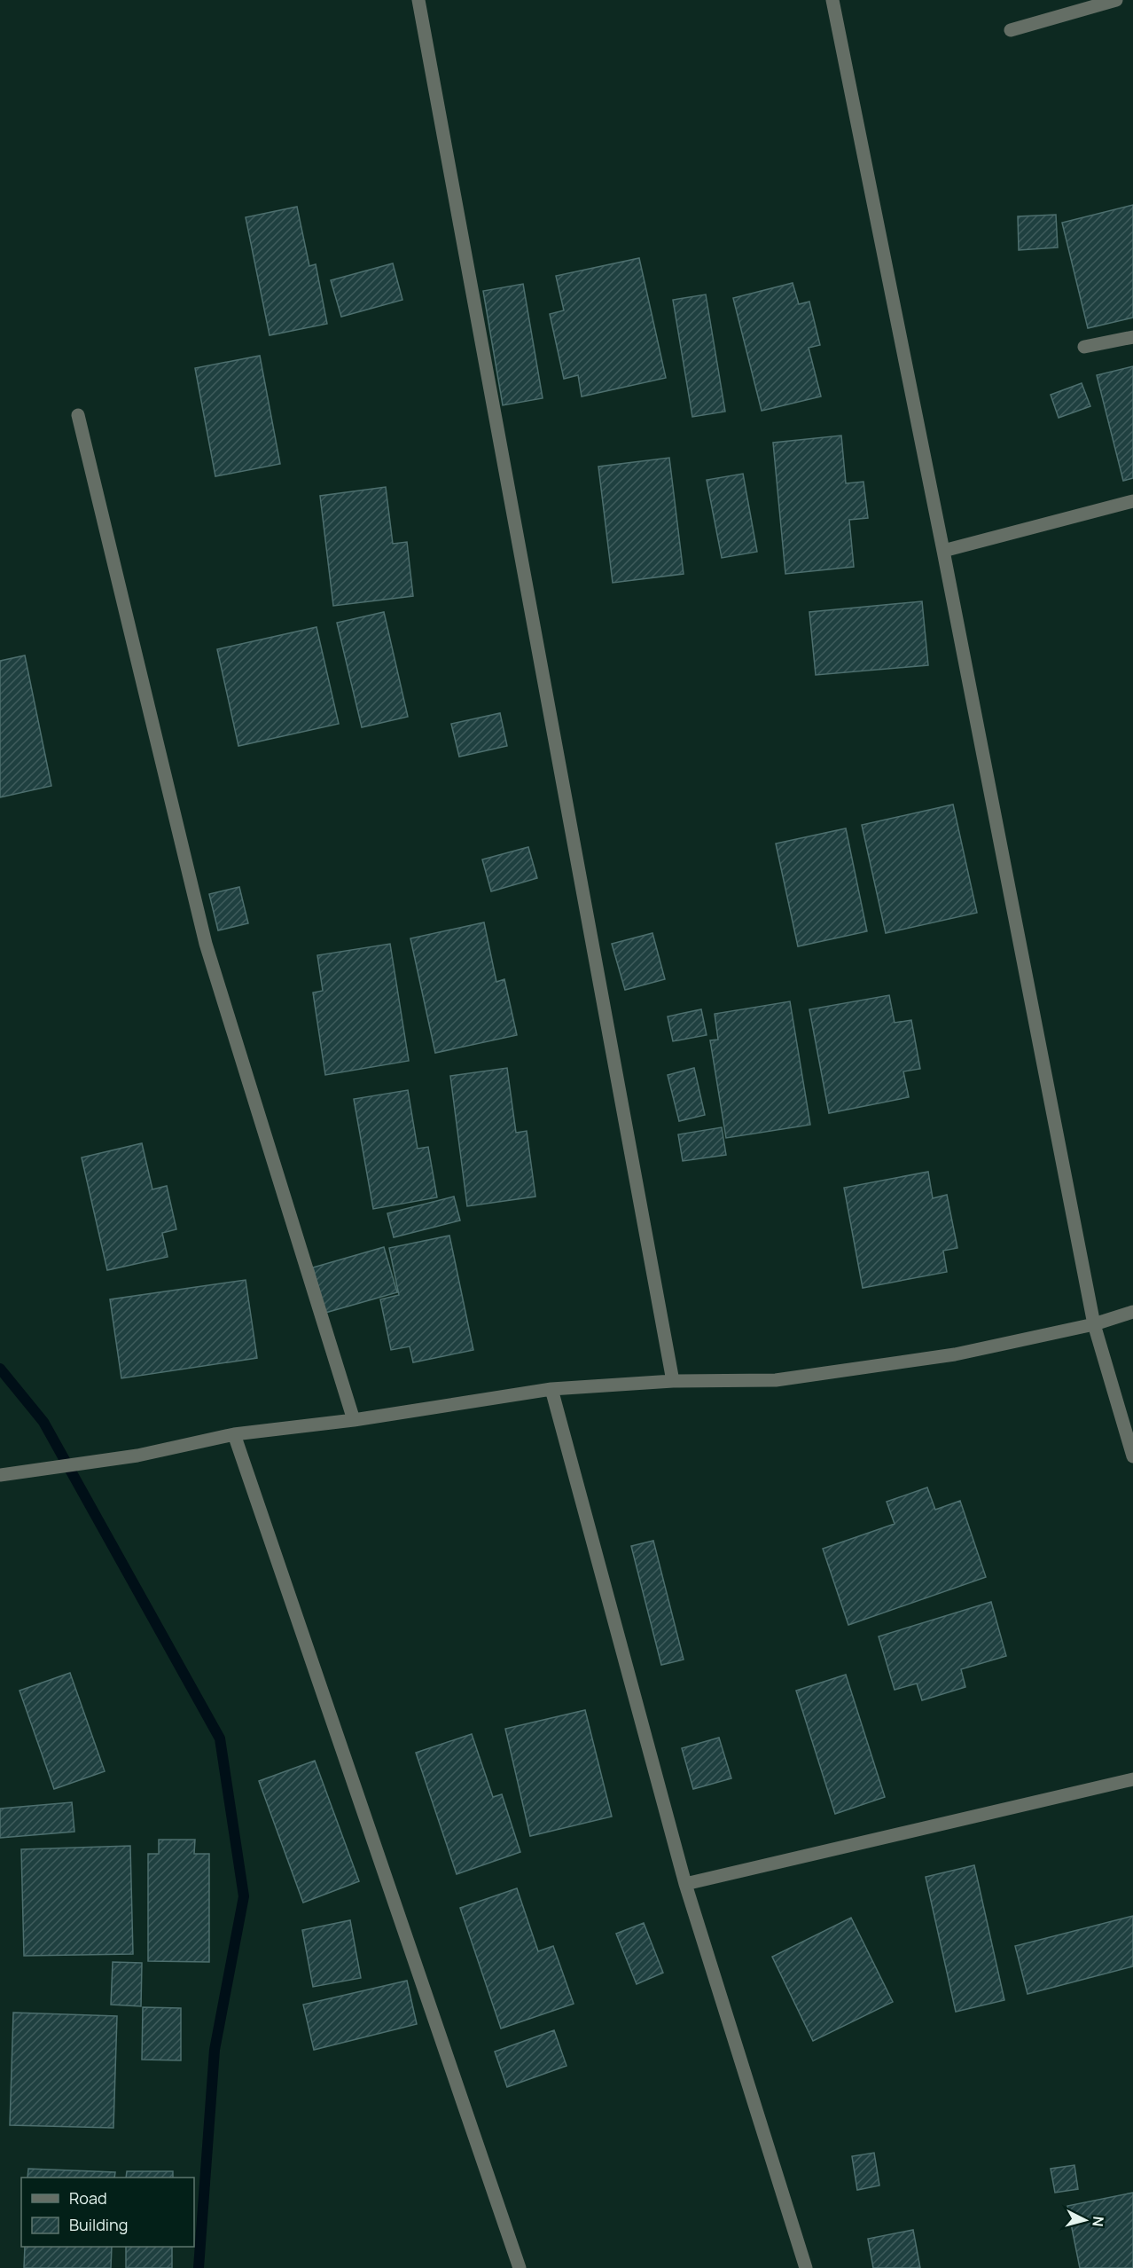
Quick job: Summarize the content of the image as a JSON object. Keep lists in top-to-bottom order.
{
  "legend": ["Road", "Building"],
  "north": "right"
}
